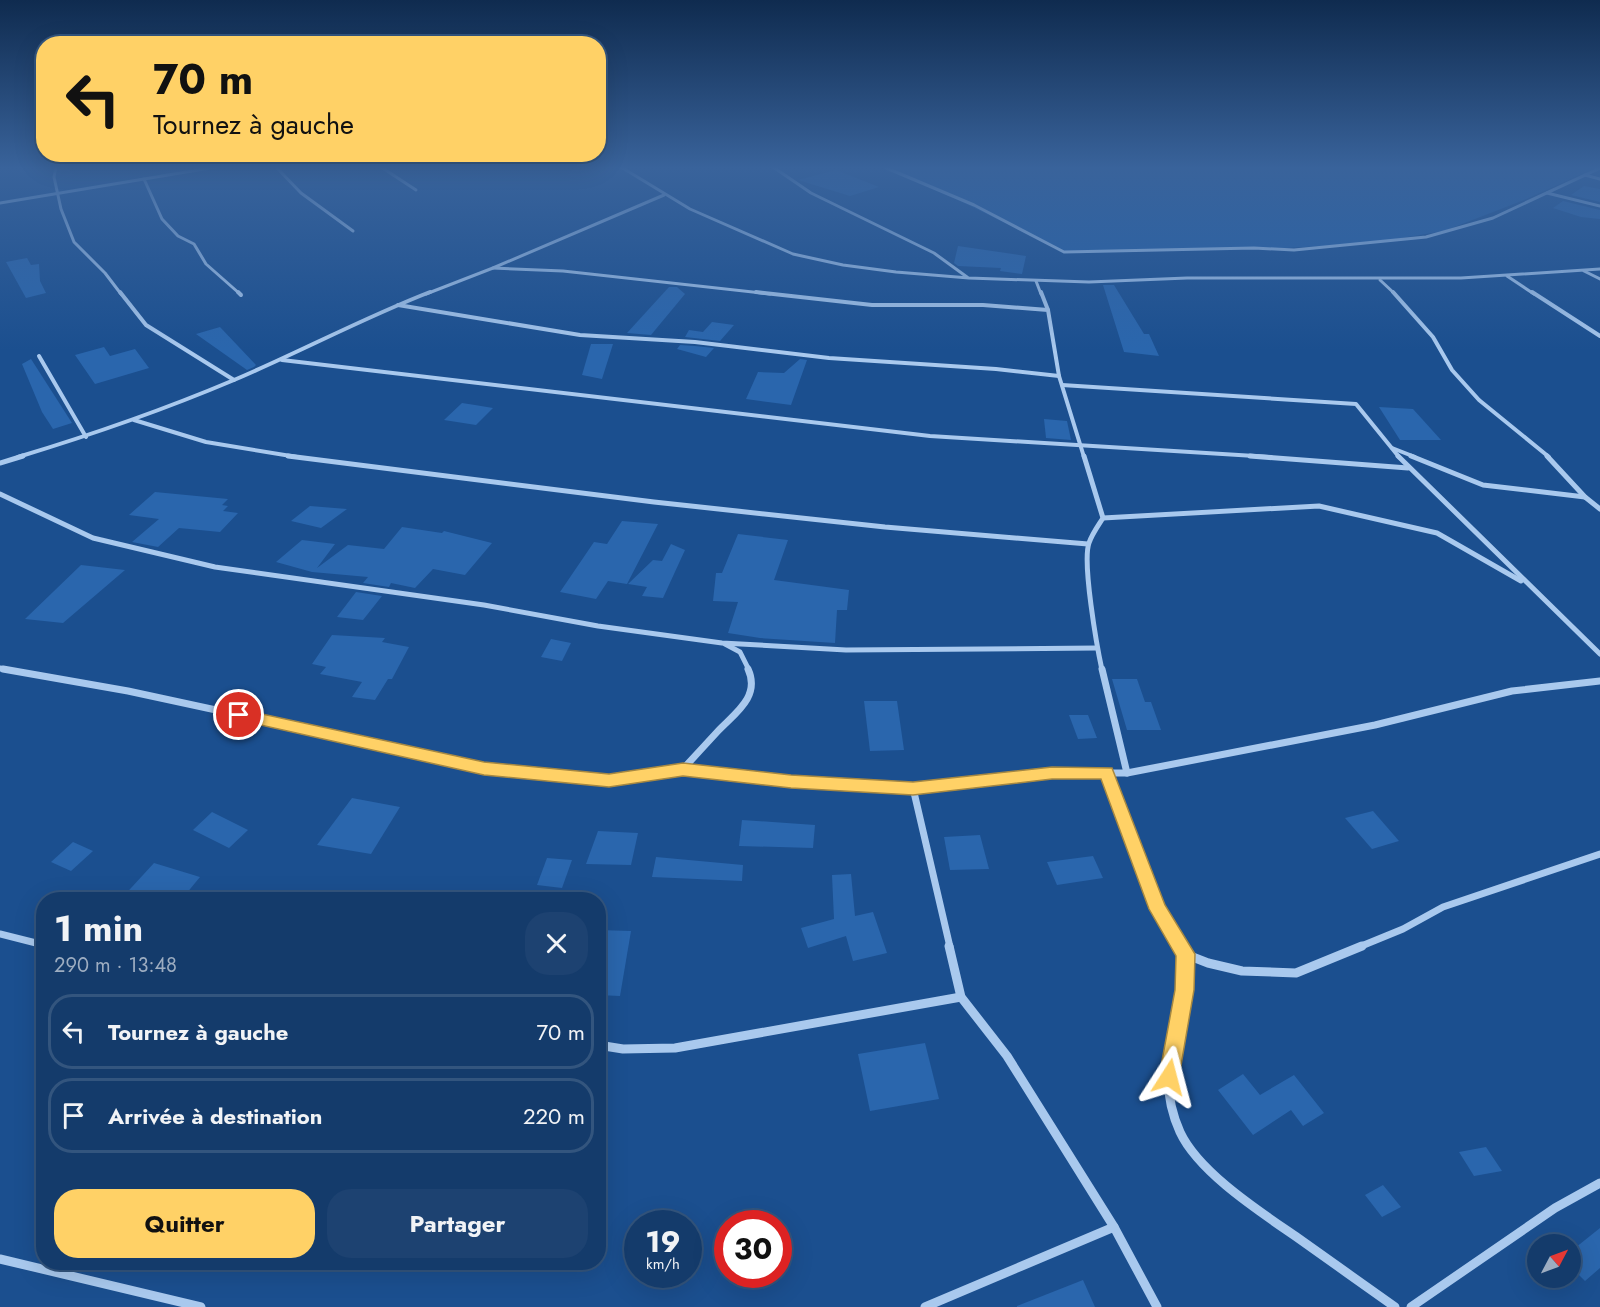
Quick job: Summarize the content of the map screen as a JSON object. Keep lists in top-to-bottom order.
{
  "north": "top right",
  "page": {
    "turn": ["70 m", "Tournez à gauche"],
    "heading": ["1 min", "290 m · 13:48"],
    "list": [
      {
        "name": "Tournez à gauche",
        "value": "70 m"
      },
      {
        "name": "Arrivée à destination",
        "value": "220 m"
      }
    ],
    "buttons": ["Quitter", "Partager"],
    "speed": "19 km/h",
    "limit": "30"
  }
}
